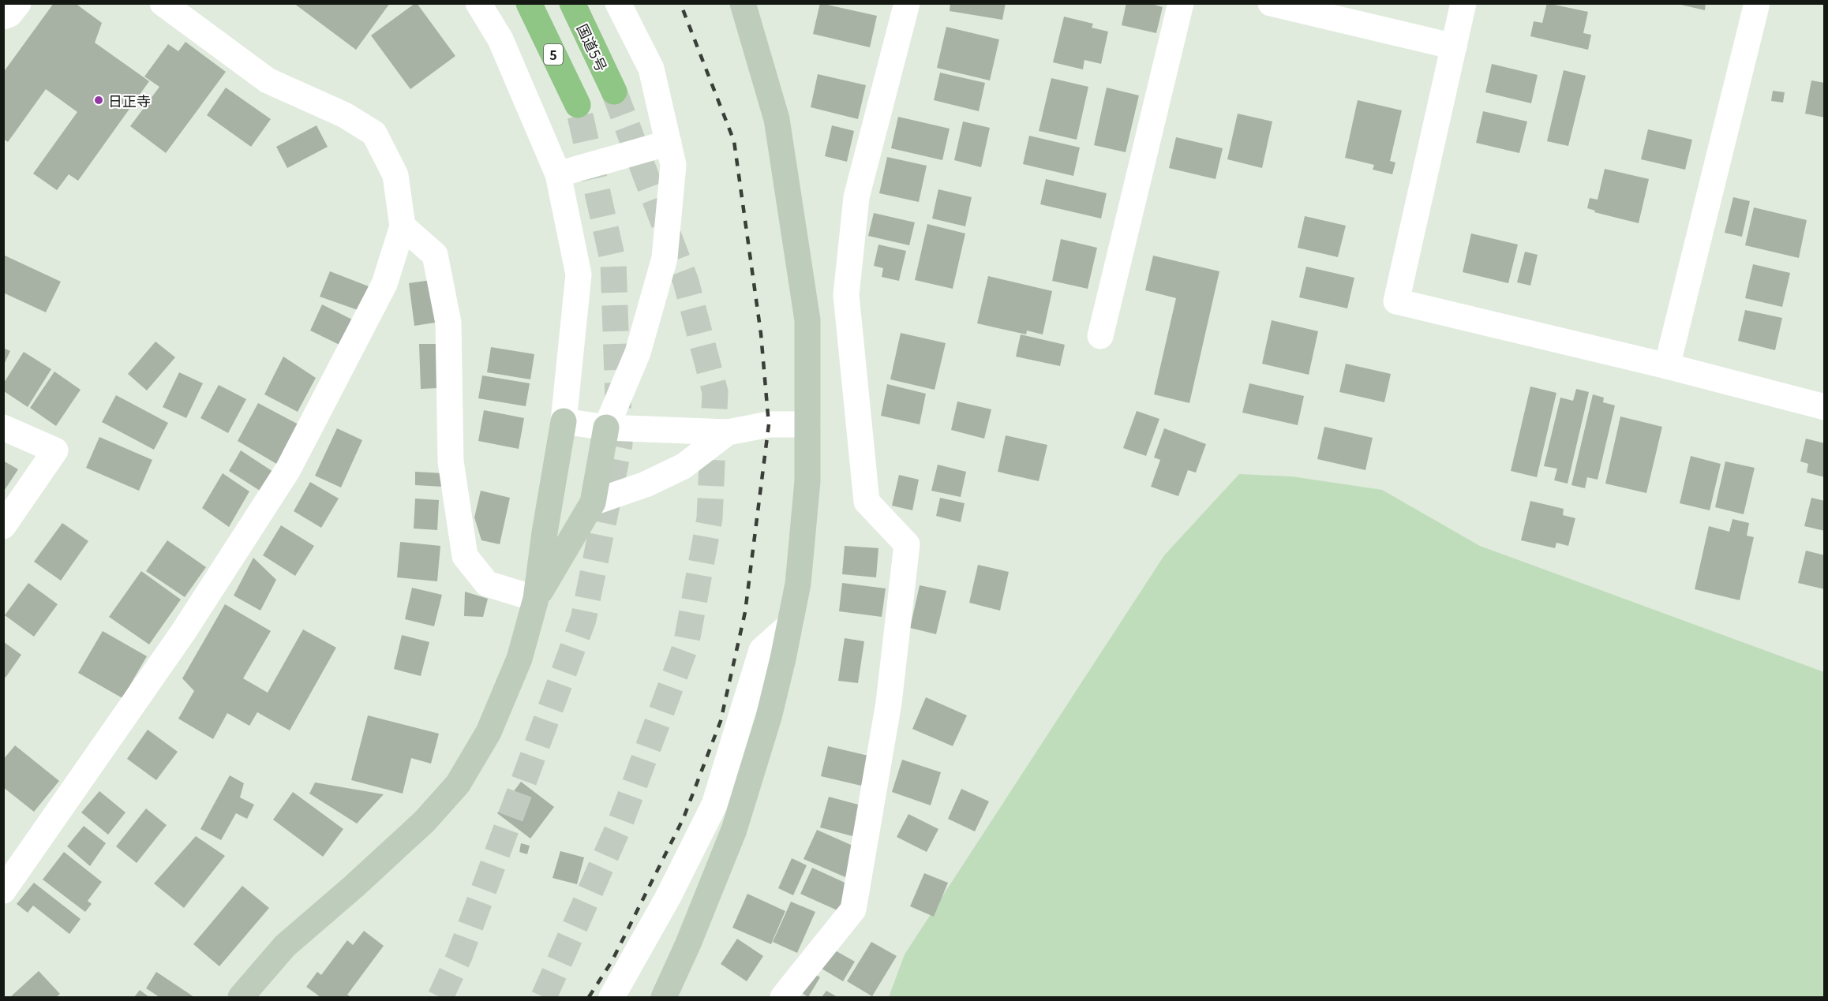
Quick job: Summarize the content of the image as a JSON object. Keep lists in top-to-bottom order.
{
  "streets": {
    "highway": ["国道5号", "5"]
  },
  "places": ["日正寺"]
}
